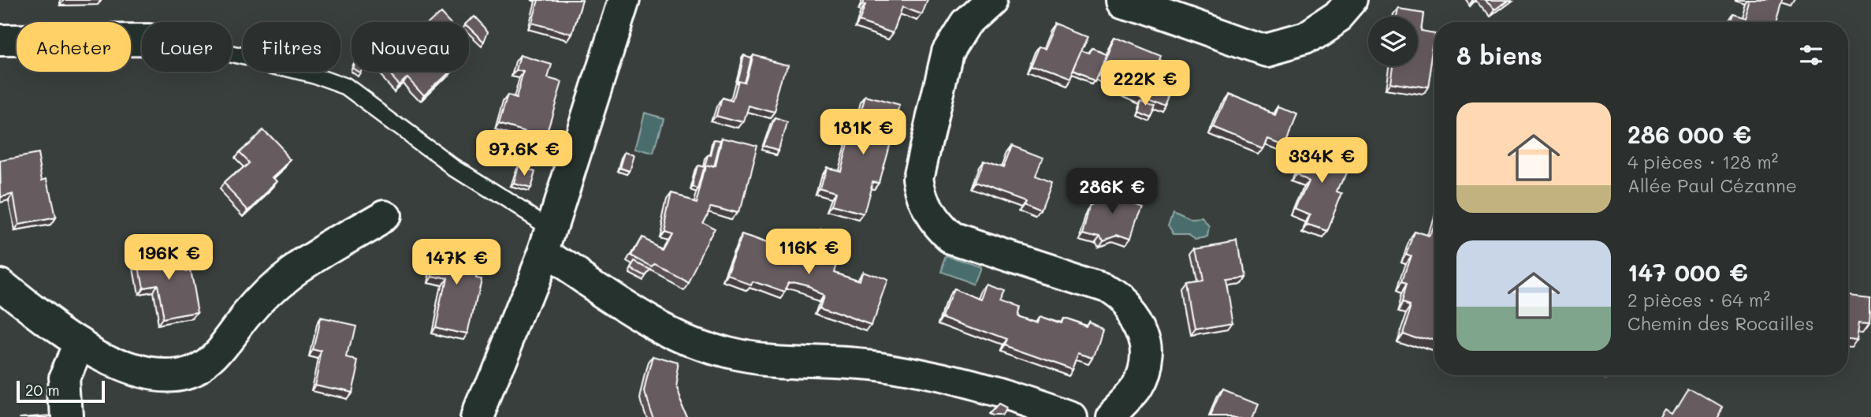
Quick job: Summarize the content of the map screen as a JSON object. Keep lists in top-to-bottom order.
{
  "scale_bar": "20 m",
  "page": {
    "chip": [
      "Acheter",
      "Louer",
      "Filtres",
      "Nouveau"
    ],
    "heading": "8 biens",
    "price": [
      "222K €",
      "181K €",
      "97.6K €",
      "334K €",
      "286K €",
      "116K €",
      "196K €",
      "147K €"
    ],
    "list": [
      {
        "name": "286 000 €",
        "note": "4 pièces · 128 m² · Allée Paul Cézanne"
      },
      {
        "name": "147 000 €",
        "note": "2 pièces · 64 m² · Chemin des Rocailles"
      }
    ],
    "scale": "20 m"
  }
}
